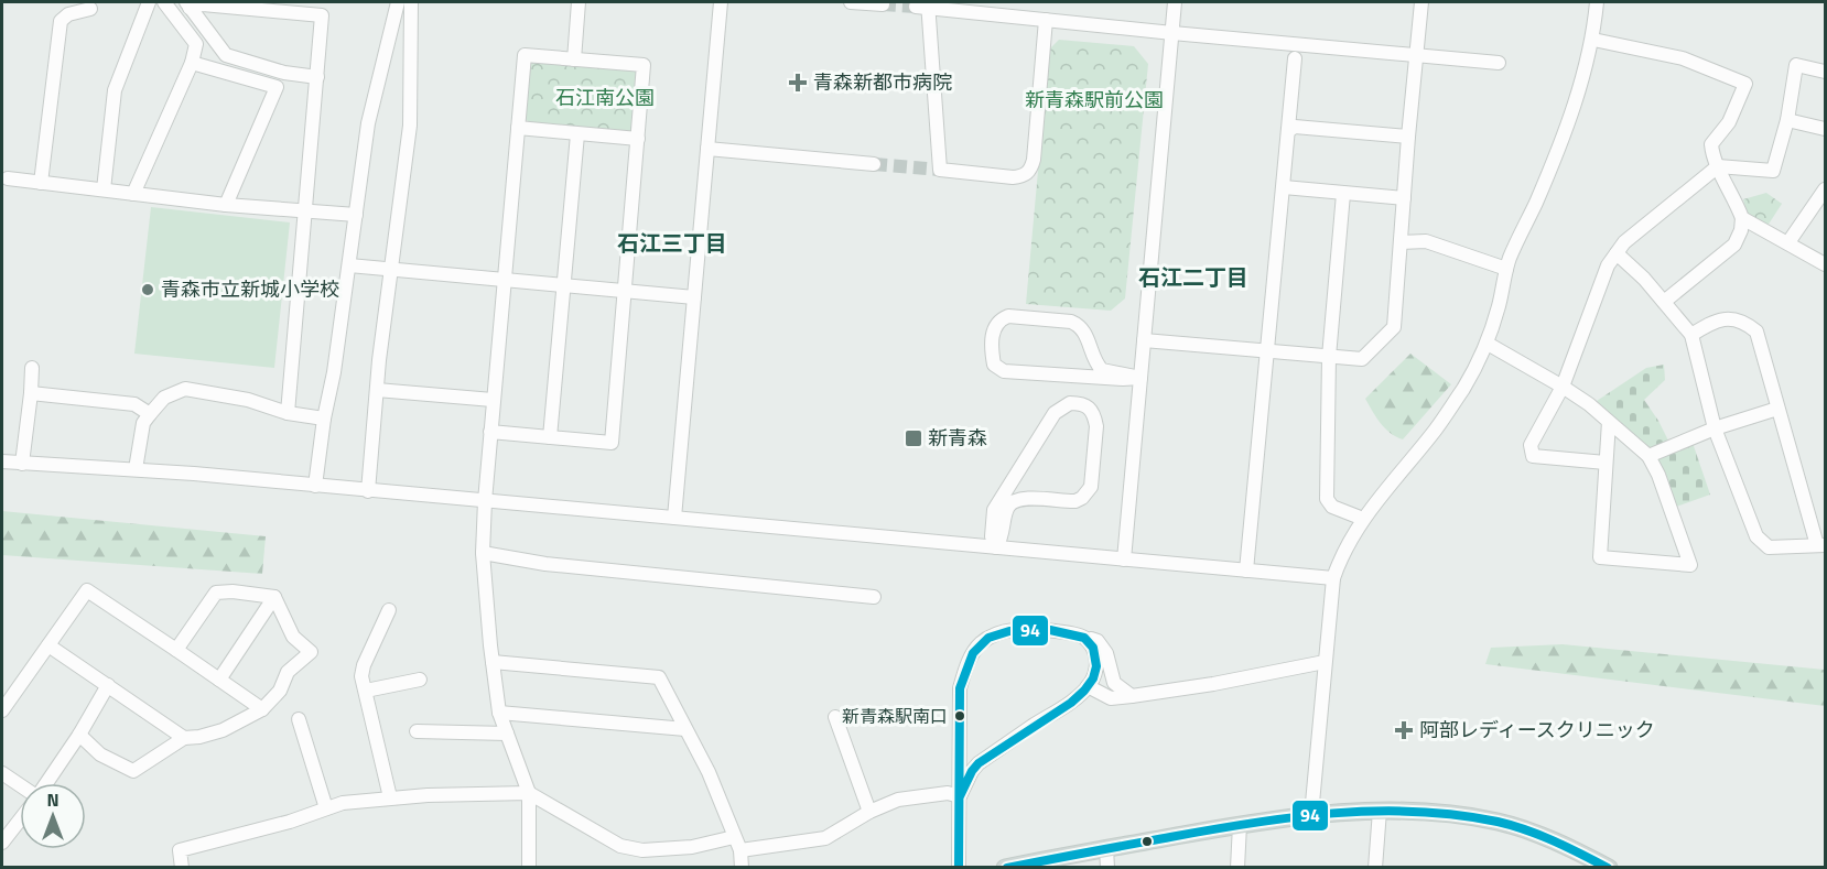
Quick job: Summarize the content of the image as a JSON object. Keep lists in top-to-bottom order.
{
  "districts": ["石江三丁目", "石江二丁目"],
  "parks": ["石江南公園", "新青森駅前公園"],
  "places": {
    "health": ["青森新都市病院", "阿部レディースクリニック"],
    "other": ["青森市立新城小学校", "新青森駅南口"],
    "transit": ["新青森"]
  },
  "lines": ["transit line 94"],
  "north": "top"
}
